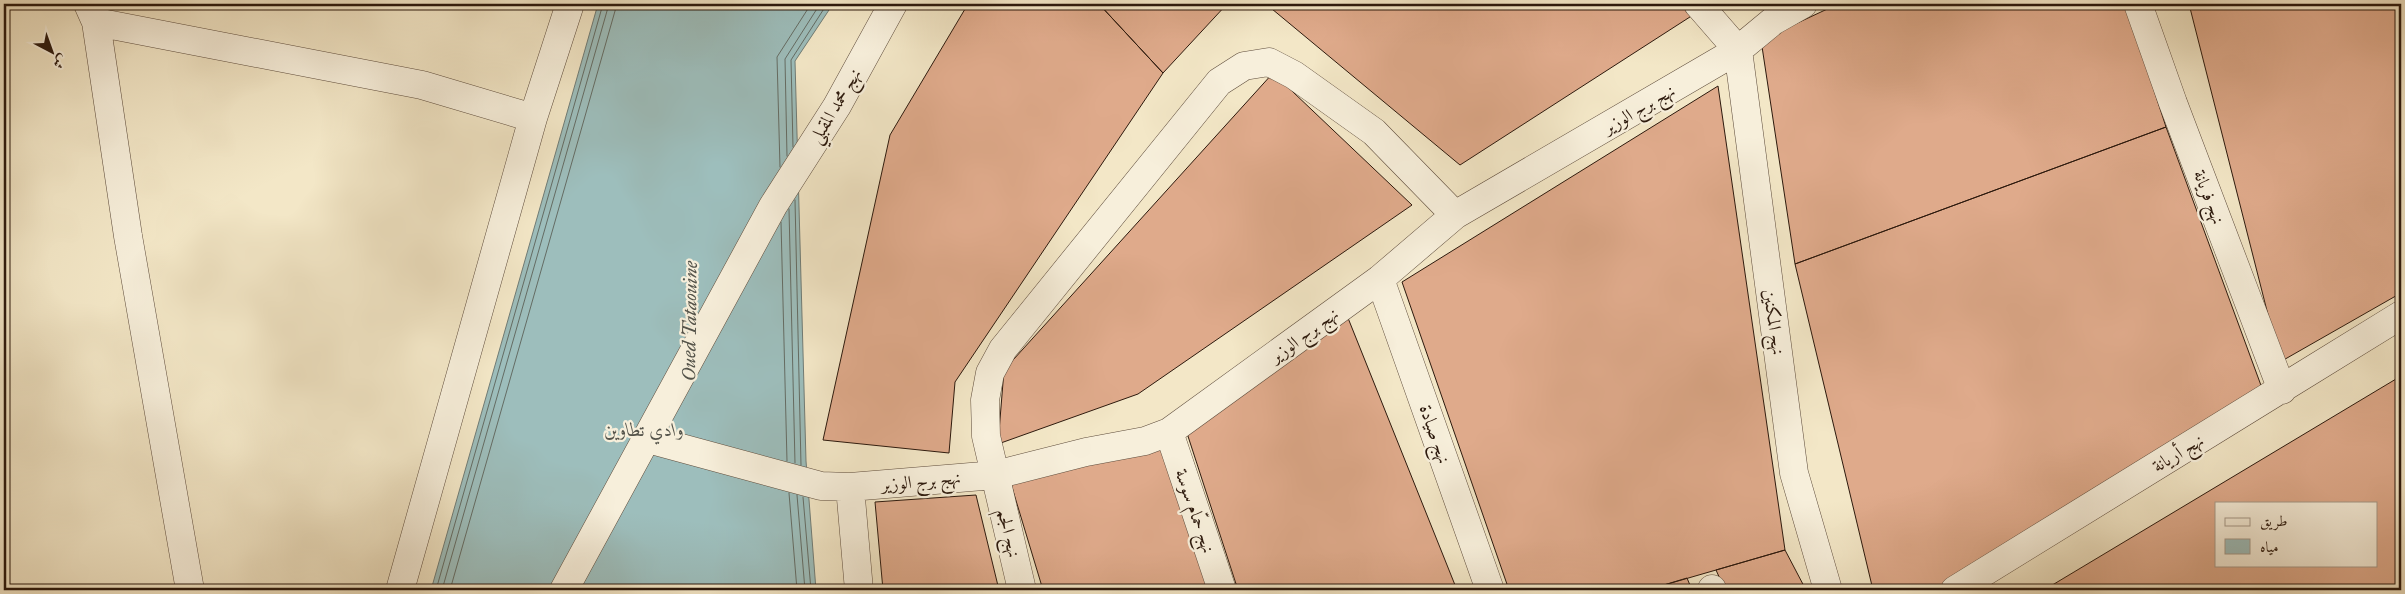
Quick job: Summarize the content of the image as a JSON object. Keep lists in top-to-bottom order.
{
  "streets": {
    "street": [
      "نهج محمد المقبلي",
      "نهج برج الوزير",
      "نهج فريانة",
      "نهج المكنين",
      "نهج صيادة",
      "نهج أريانة",
      "نهج حمّام سوسة",
      "نهج الجم"
    ]
  },
  "crossings": [
    ["نهج محمد المقبلي", "نهج برج الوزير"],
    ["نهج برج الوزير", "نهج المكنين"],
    ["نهج برج الوزير", "نهج صيادة"],
    ["نهج برج الوزير", "نهج حمّام سوسة"],
    ["نهج برج الوزير", "نهج الجم"],
    ["نهج فريانة", "نهج أريانة"]
  ],
  "water": ["Oued Tataouine", "وادي تطاوين"],
  "legend": ["طريق", "مياه"],
  "north": "bottom right"
}
